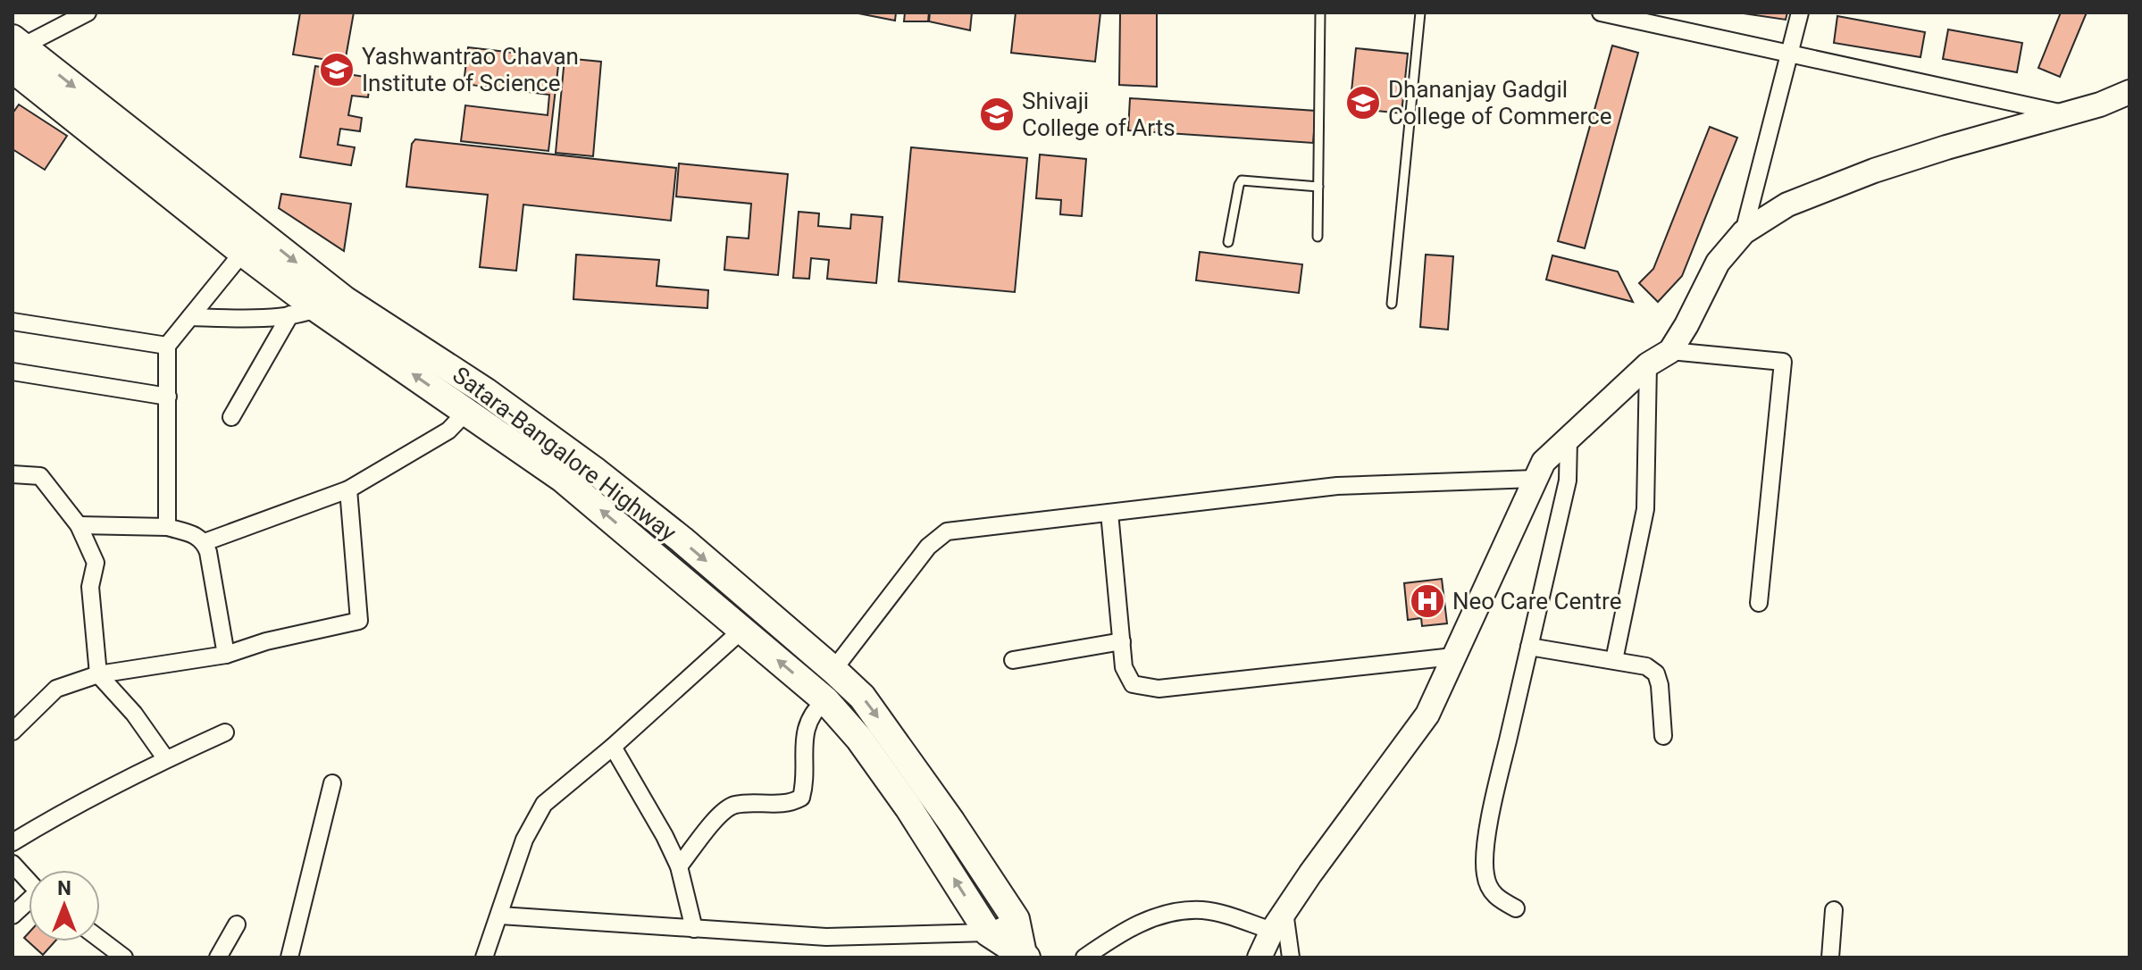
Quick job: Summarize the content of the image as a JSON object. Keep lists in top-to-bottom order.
{
  "streets": {
    "main road": ["Satara-Bangalore Highway"]
  },
  "places": {
    "school or university": ["Yashwantrao Chavan Institute of Science", "Dhananjay Gadgil College of Commerce", "Shivaji College of Arts"],
    "hospital": ["Neo Care Centre"]
  },
  "north": "top"
}
